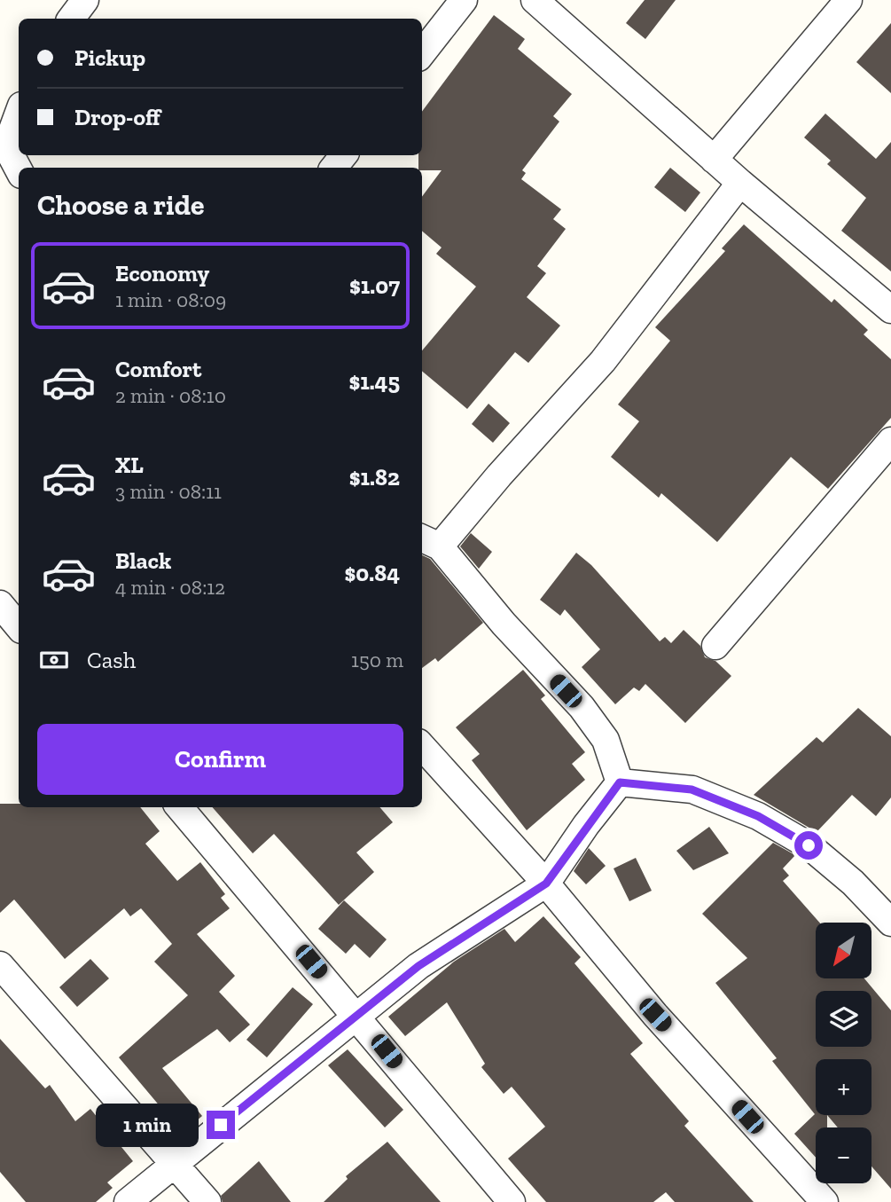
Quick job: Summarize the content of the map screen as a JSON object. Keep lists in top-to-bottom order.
{
  "north": "bottom left",
  "page": {
    "banner": ["Pickup", "Drop-off"],
    "heading": "Choose a ride",
    "list": [
      {
        "name": "Economy",
        "note": "1 min · 08:09",
        "value": "$1.07"
      },
      {
        "name": "Comfort",
        "note": "2 min · 08:10",
        "value": "$1.45"
      },
      {
        "name": "XL",
        "note": "3 min · 08:11",
        "value": "$1.82"
      },
      {
        "name": "Black",
        "note": "4 min · 08:12",
        "value": "$0.84"
      }
    ],
    "pay": ["Cash", "150 m"],
    "buttons": "Confirm",
    "map_buttons": ["+", "−"],
    "bubble": "1 min"
  }
}
